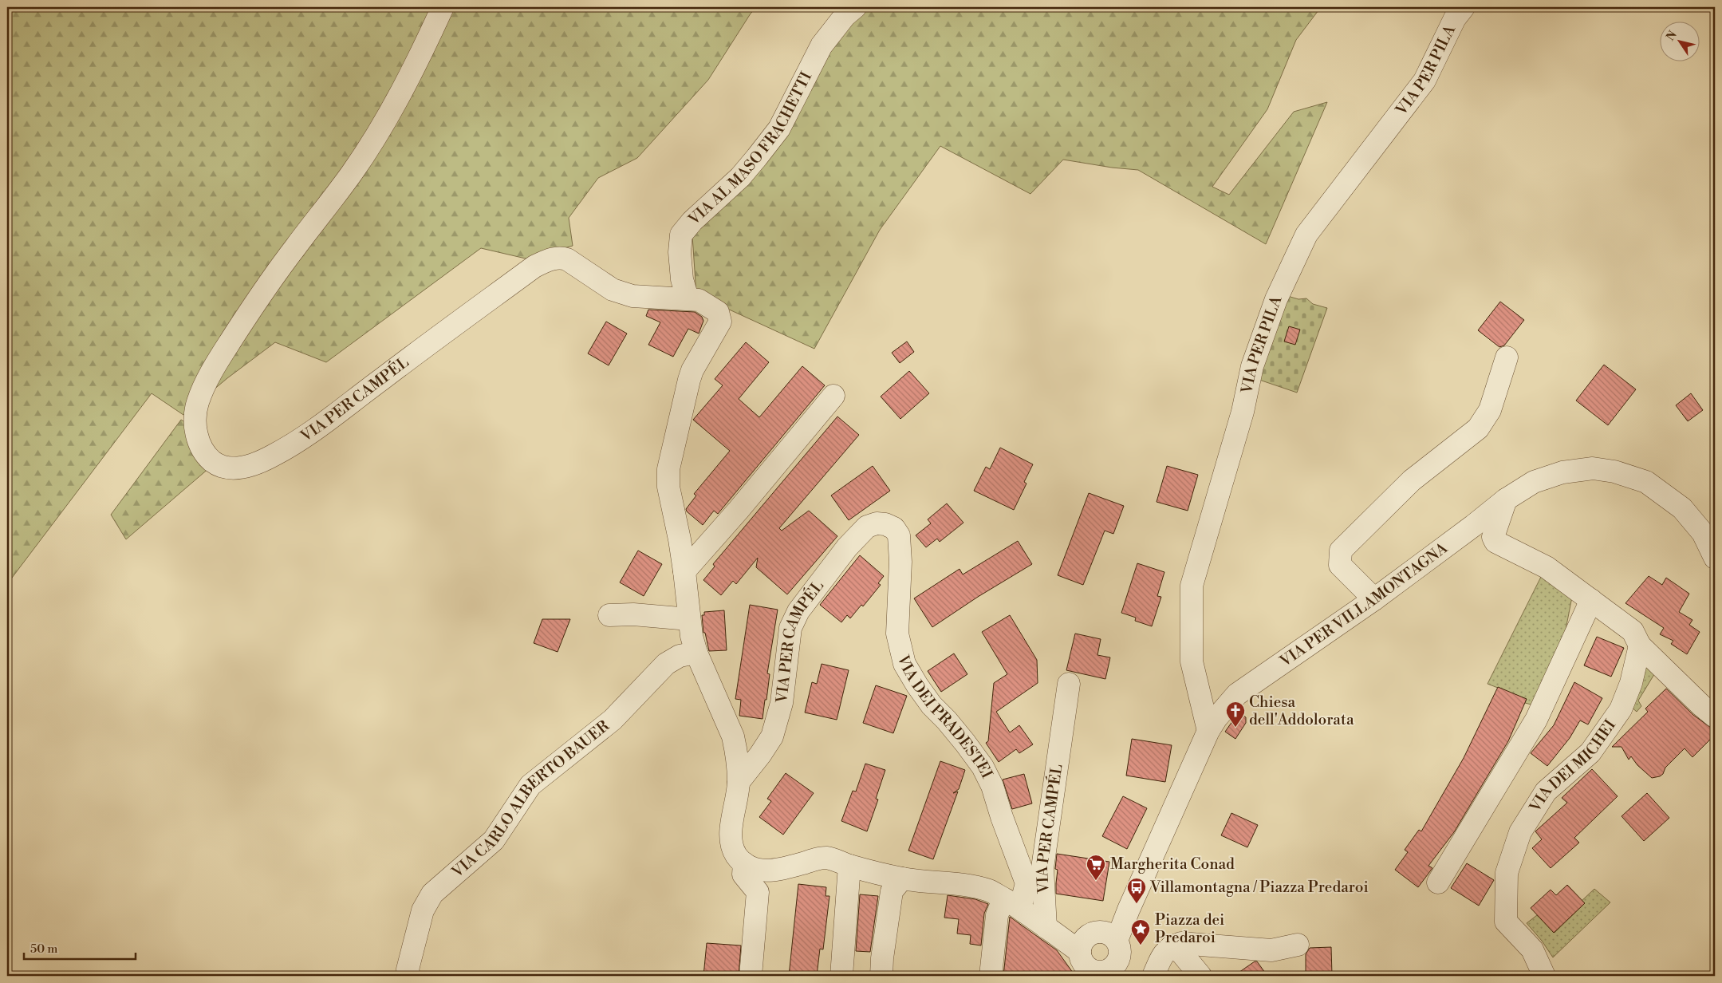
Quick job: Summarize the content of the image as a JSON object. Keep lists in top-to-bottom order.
{
  "streets": {
    "street": [
      "VIA PER PILA",
      "VIA AL MASO FRACHETTI",
      "VIA PER CAMPÉL",
      "VIA PER VILLAMONTAGNA",
      "VIA DEI PRADESTEI",
      "VIA DEI MICHEI",
      "VIA CARLO ALBERTO BAUER"
    ]
  },
  "crossings": [
    ["VIA PER PILA", "VIA PER VILLAMONTAGNA"],
    ["VIA AL MASO FRACHETTI", "VIA PER CAMPÉL"],
    ["VIA PER CAMPÉL", "VIA PER VILLAMONTAGNA"],
    ["VIA PER CAMPÉL", "VIA DEI PRADESTEI"],
    ["VIA PER CAMPÉL", "VIA CARLO ALBERTO BAUER"]
  ],
  "places": {
    "church": ["Chiesa dell'Addolorata"],
    "supermarket": ["Margherita Conad"],
    "bus stop": ["Villamontagna / Piazza Predaroi"],
    "place": ["Piazza dei Predaroi"]
  },
  "scale_bar": "50 m",
  "north": "top left"
}
